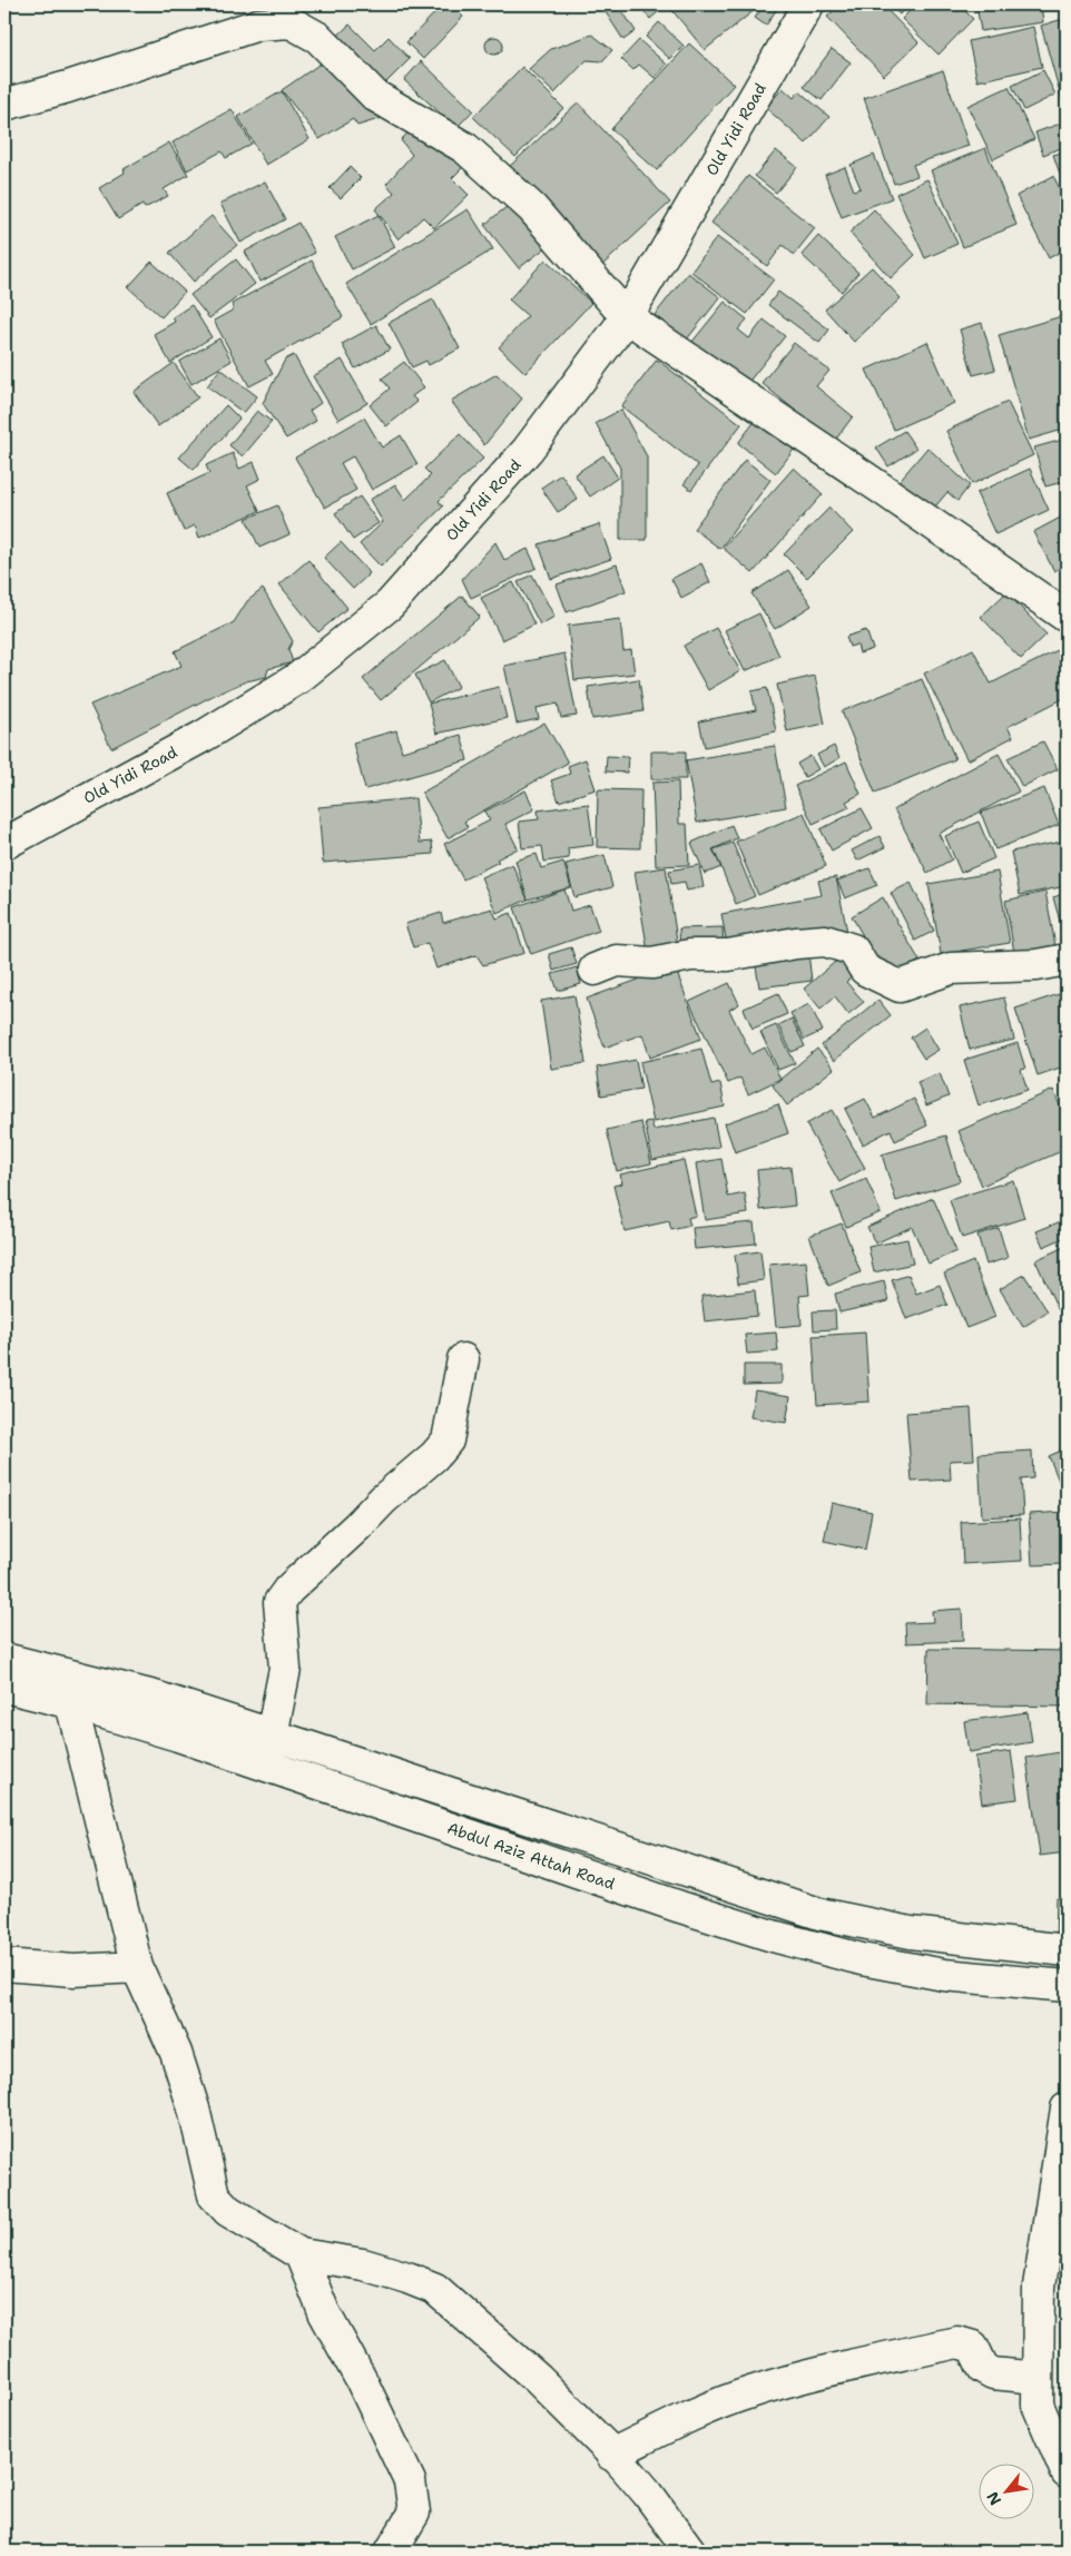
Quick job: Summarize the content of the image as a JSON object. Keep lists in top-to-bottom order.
{
  "streets": {
    "main road": ["Old Yidi Road", "Abdul Aziz Attah Road"]
  },
  "north": "bottom left"
}
